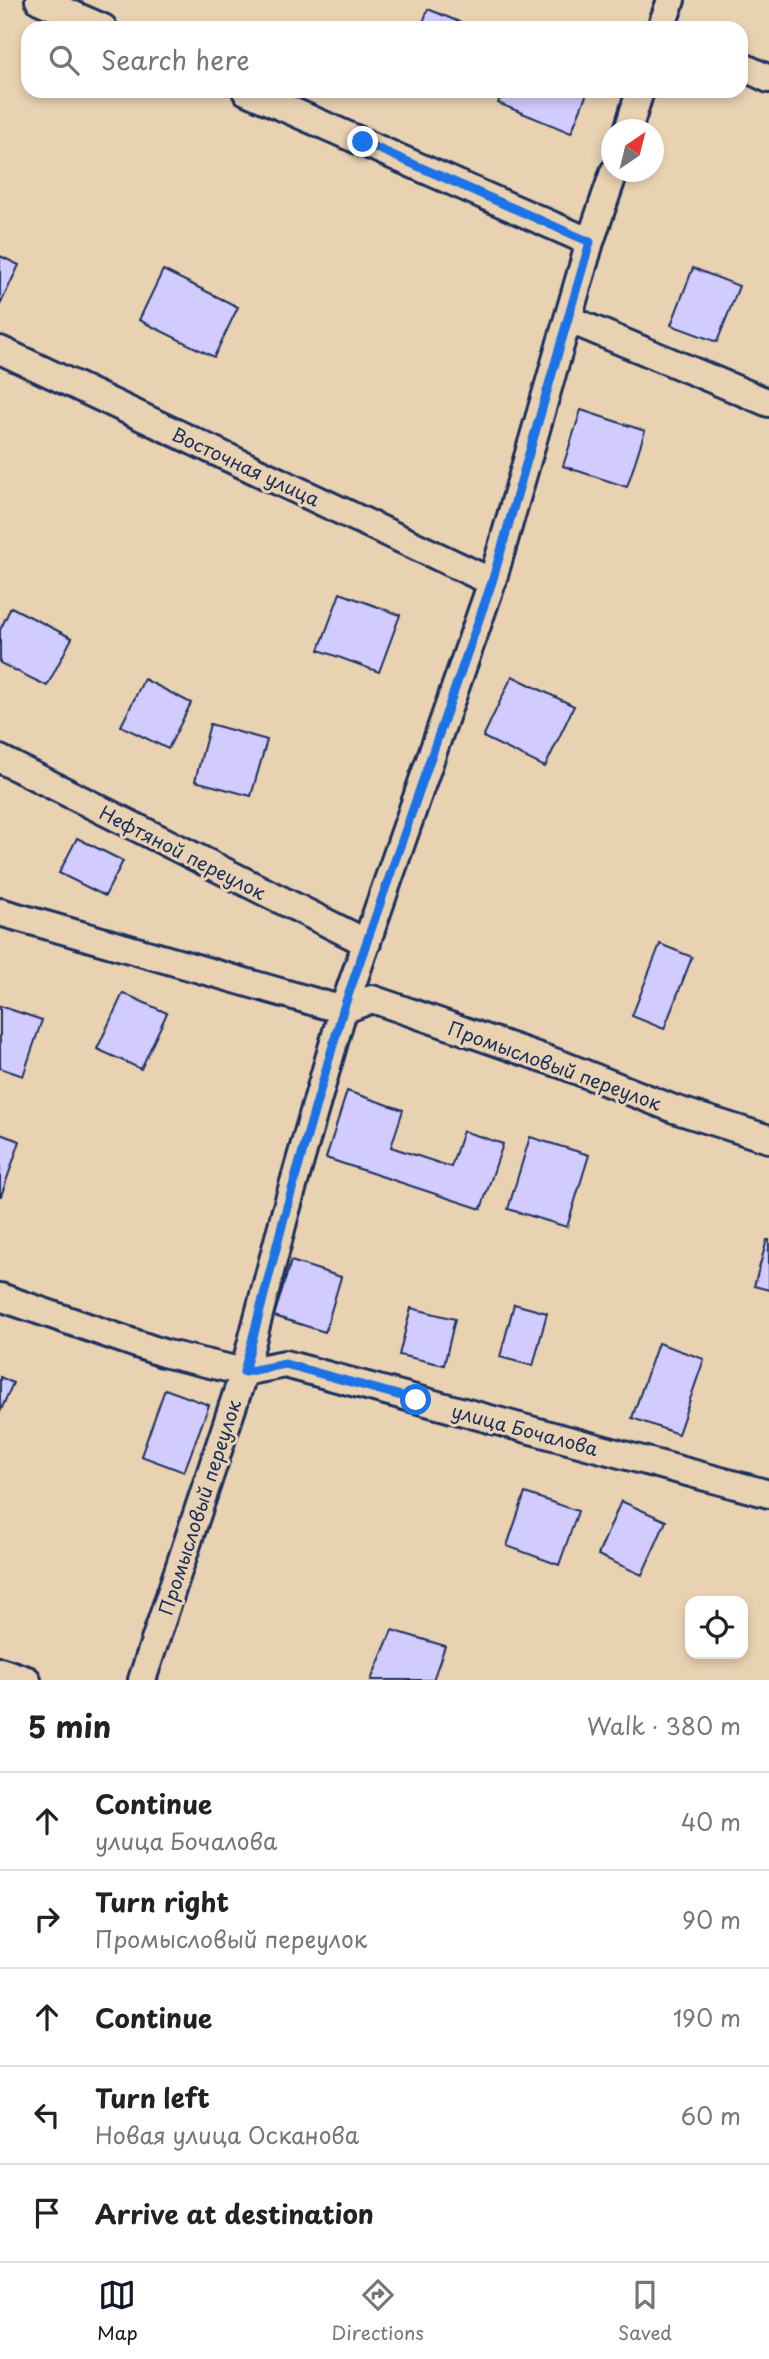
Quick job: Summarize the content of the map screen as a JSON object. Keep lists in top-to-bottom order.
{
  "streets": {
    "street": [
      "Восточная улица",
      "Нефтяной переулок",
      "Промысловый переулок",
      "улица Бочалова"
    ]
  },
  "crossings": [
    ["Промысловый переулок", "улица Бочалова"]
  ],
  "north": "top right",
  "page": {
    "search": "Search here",
    "heading": ["5 min", "Walk · 380 m"],
    "list": [
      ["Continue", "улица Бочалова", "40 m"],
      ["Turn right", "Промысловый переулок", "90 m"],
      ["Continue", "190 m"],
      ["Turn left", "Новая улица Осканова", "60 m"],
      "Arrive at destination"
    ],
    "nav": ["Map", "Directions", "Saved"]
  }
}
